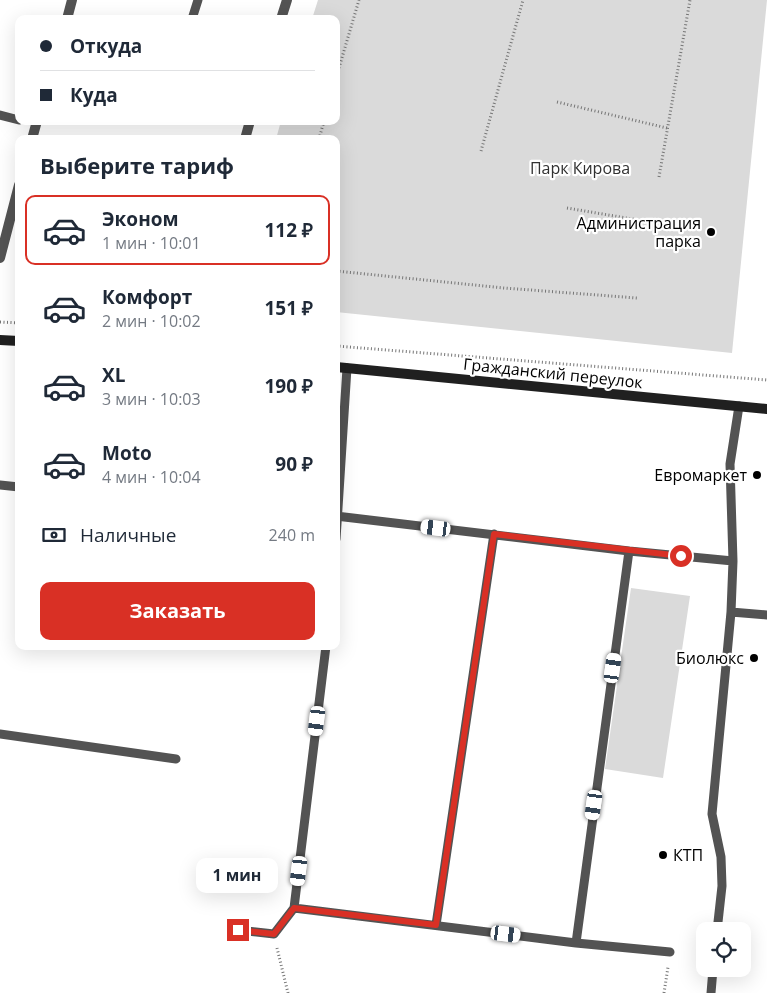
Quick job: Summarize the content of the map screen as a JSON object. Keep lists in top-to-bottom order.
{
  "streets": {
    "street": ["Гражданский переулок"]
  },
  "parks": ["Парк Кирова"],
  "places": [
    "Администрация парка",
    "Евромаркет",
    "Биолюкс",
    "КТП"
  ],
  "page": {
    "banner": ["Откуда", "Куда"],
    "heading": "Выберите тариф",
    "list": [
      {
        "name": "Эконом",
        "note": "1 мин · 10:01",
        "value": "112 ₽"
      },
      {
        "name": "Комфорт",
        "note": "2 мин · 10:02",
        "value": "151 ₽"
      },
      {
        "name": "XL",
        "note": "3 мин · 10:03",
        "value": "190 ₽"
      },
      {
        "name": "Moto",
        "note": "4 мин · 10:04",
        "value": "90 ₽"
      }
    ],
    "pay": ["Наличные", "240 m"],
    "buttons": "Заказать",
    "bubble": "1 мин"
  }
}
